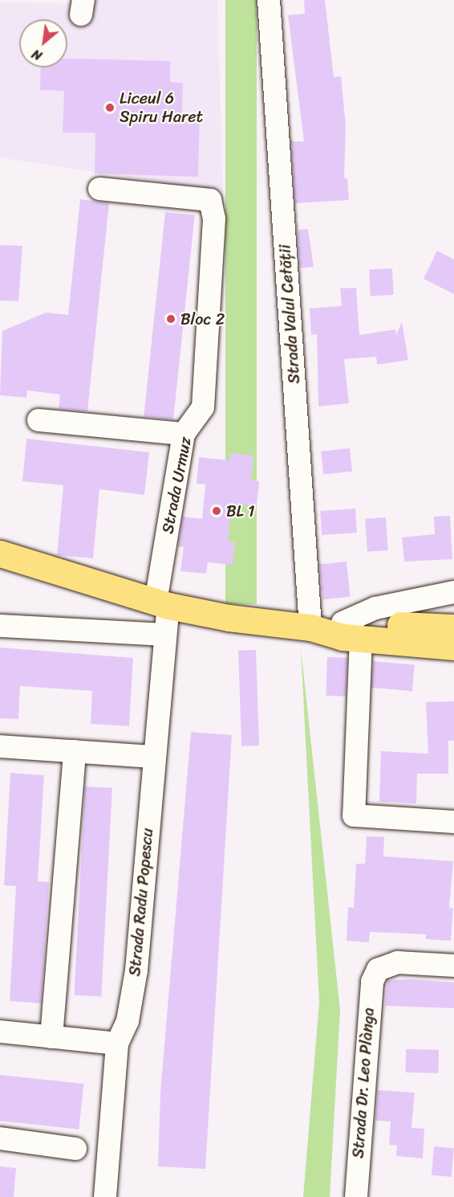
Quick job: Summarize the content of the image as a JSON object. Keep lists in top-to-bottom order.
{
  "streets": {
    "street": [
      "Strada Valul Cetății",
      "Strada Urmuz",
      "Strada Radu Popescu",
      "Strada Dr. Leo Plànga"
    ]
  },
  "crossings": [
    ["Strada Urmuz", "Strada Radu Popescu"]
  ],
  "places": ["Liceul 6 Spiru Haret", "Bloc 2", "BL 1"],
  "north": "bottom left"
}
